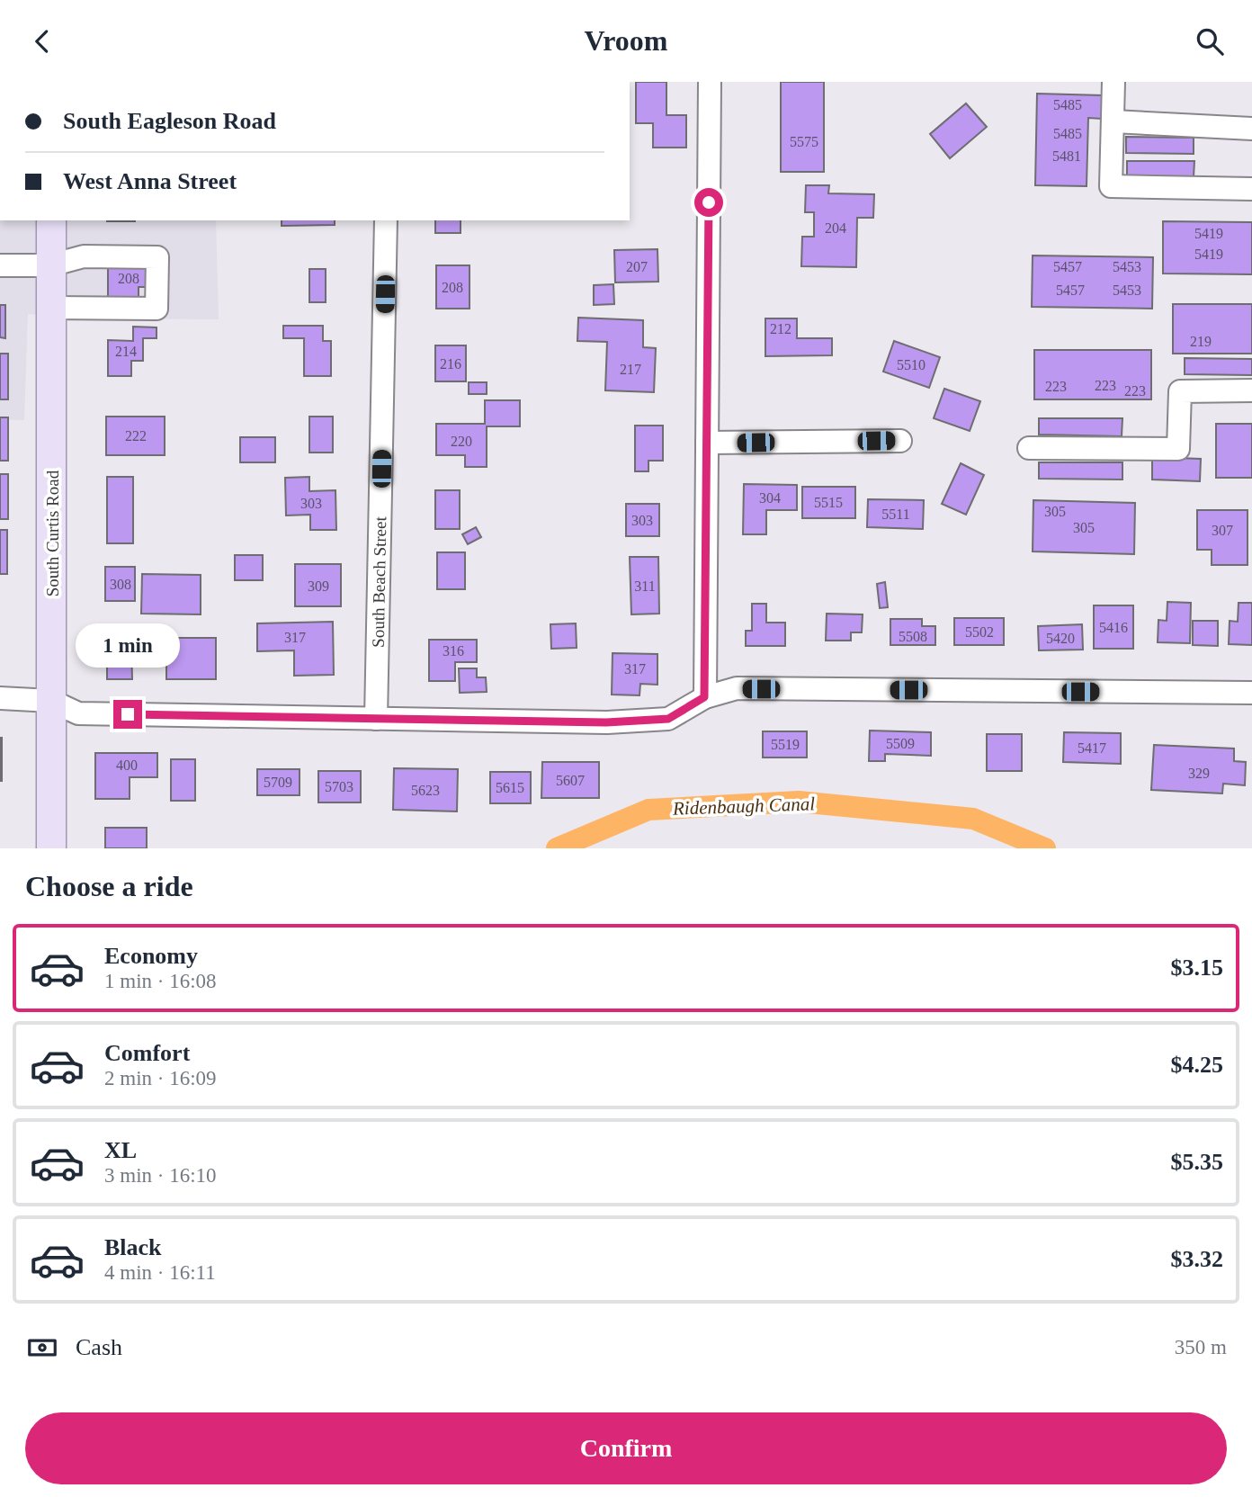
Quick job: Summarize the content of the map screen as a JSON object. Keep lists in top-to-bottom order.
{
  "streets": {
    "main road": ["South Curtis Road"],
    "street": ["South Beach Street"]
  },
  "water": ["Ridenbaugh Canal"],
  "house_numbers": [
    "5485",
    "5485",
    "5575",
    "5481",
    "204",
    "5419",
    "5419",
    "207",
    "5457",
    "5453",
    "208",
    "208",
    "5457",
    "5453",
    "212",
    "219",
    "214",
    "216",
    "5510",
    "217",
    "223",
    "223",
    "223",
    "222",
    "220",
    "304",
    "5515",
    "303",
    "305",
    "5511",
    "303",
    "305",
    "307",
    "308",
    "309",
    "311",
    "5416",
    "5502",
    "5508",
    "317",
    "5420",
    "316",
    "317",
    "5509",
    "5519",
    "5417",
    "400",
    "329",
    "5607",
    "5709",
    "5703",
    "5615",
    "5623"
  ],
  "page": {
    "header": "Vroom",
    "banner": ["South Eagleson Road", "West Anna Street"],
    "bubble": "1 min",
    "heading": "Choose a ride",
    "list": [
      {
        "name": "Economy",
        "note": "1 min · 16:08",
        "value": "$3.15"
      },
      {
        "name": "Comfort",
        "note": "2 min · 16:09",
        "value": "$4.25"
      },
      {
        "name": "XL",
        "note": "3 min · 16:10",
        "value": "$5.35"
      },
      {
        "name": "Black",
        "note": "4 min · 16:11",
        "value": "$3.32"
      }
    ],
    "pay": ["Cash", "350 m"],
    "buttons": "Confirm"
  }
}
